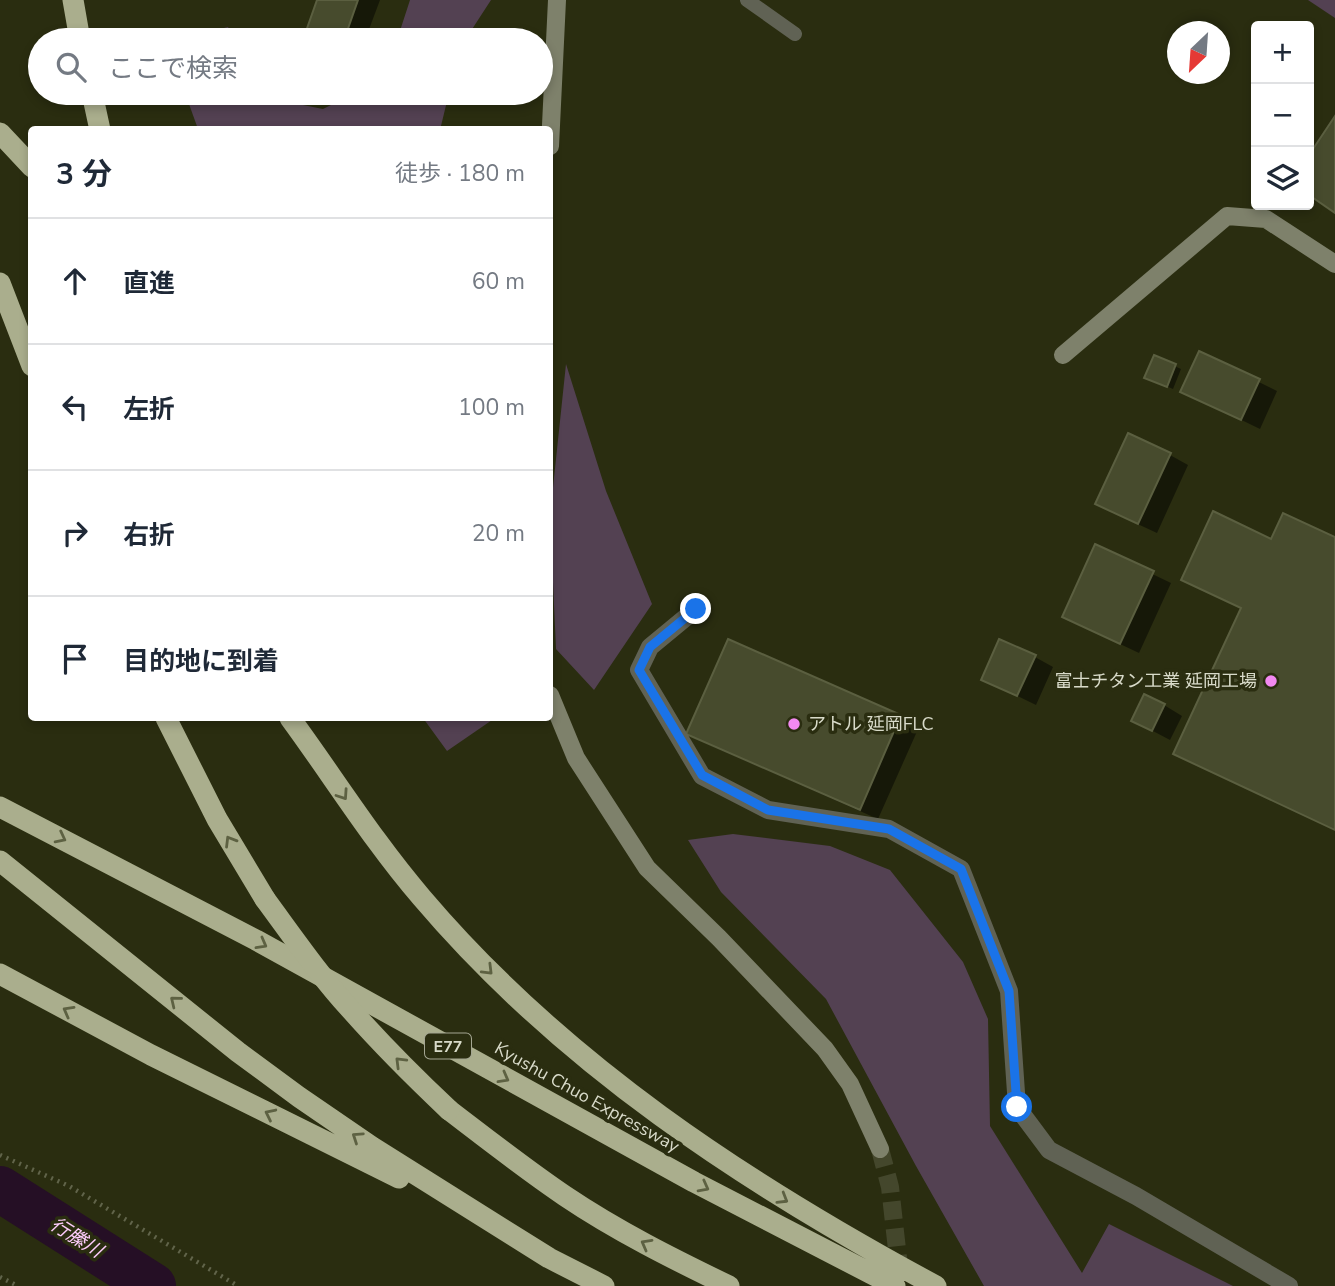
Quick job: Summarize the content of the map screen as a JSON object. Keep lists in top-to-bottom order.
{
  "streets": {
    "highway": ["E77", "Kyushu Chuo Expressway"]
  },
  "water": ["行縢川"],
  "places": ["富士チタン工業 延岡工場", "アトル 延岡FLC"],
  "north": "bottom left",
  "page": {
    "map_buttons": ["+", "−"],
    "search": "ここで検索",
    "heading": ["3 分", "徒歩 · 180 m"],
    "list": [
      ["直進", "60 m"],
      ["左折", "100 m"],
      ["右折", "20 m"],
      "目的地に到着"
    ]
  }
}
